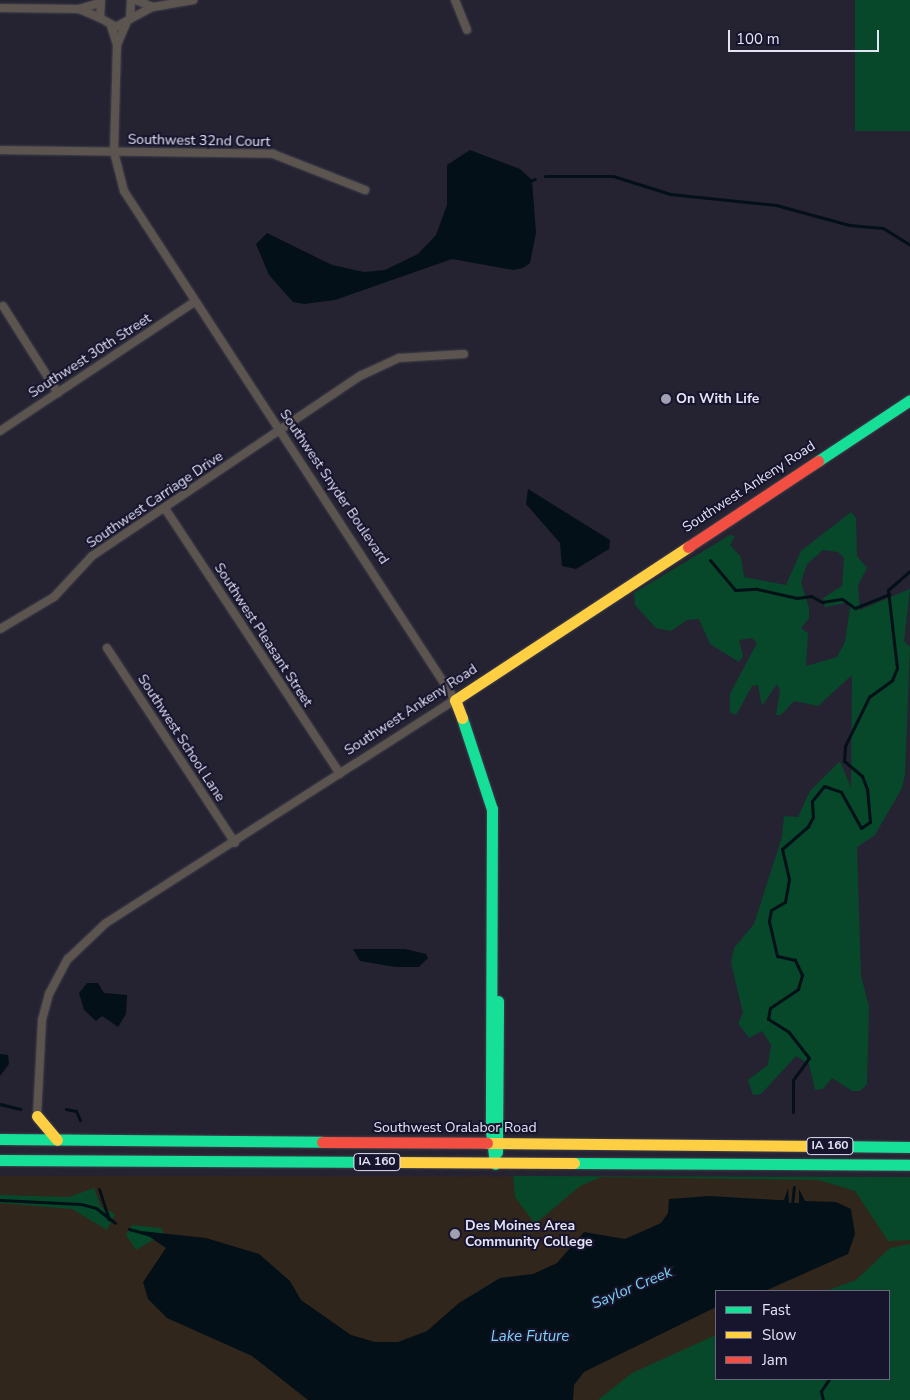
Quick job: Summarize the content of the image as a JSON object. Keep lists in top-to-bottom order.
{
  "streets": {
    "main road": [
      "Southwest Snyder Boulevard",
      "Southwest Ankeny Road",
      "Southwest Oralabor Road",
      "IA 160"
    ],
    "street": [
      "Southwest 32nd Court",
      "Southwest 30th Street",
      "Southwest Carriage Drive",
      "Southwest Pleasant Street",
      "Southwest School Lane"
    ]
  },
  "crossings": [
    ["Southwest 32nd Court", "Southwest Snyder Boulevard"],
    ["Southwest 30th Street", "Southwest Snyder Boulevard"],
    ["Southwest Snyder Boulevard", "Southwest Ankeny Road"],
    ["Southwest Snyder Boulevard", "Southwest Carriage Drive"],
    ["Southwest Snyder Boulevard", "Southwest Oralabor Road"],
    ["Southwest Snyder Boulevard", "IA 160"],
    ["Southwest Ankeny Road", "Southwest Pleasant Street"],
    ["Southwest Ankeny Road", "Southwest School Lane"],
    ["Southwest Carriage Drive", "Southwest Pleasant Street"]
  ],
  "water": ["Saylor Creek", "Lake Future"],
  "places": ["On With Life", "Des Moines Area Community College"],
  "legend": ["Fast", "Slow", "Jam"],
  "scale_bar": "100 m"
}
